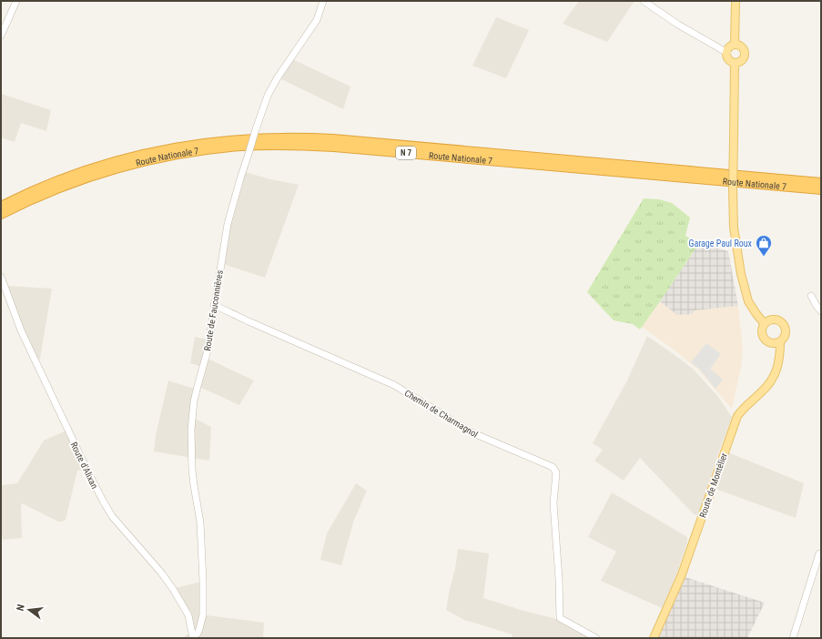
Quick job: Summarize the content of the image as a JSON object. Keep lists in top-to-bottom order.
{
  "streets": {
    "highway": ["N 7", "Route Nationale 7"],
    "main road": ["Route de Montélier"],
    "street": ["Route de Fauconnières", "Chemin de Charmagnol", "Route d'Alixan"]
  },
  "crossings": [
    ["Route de Fauconnières", "Chemin de Charmagnol"],
    ["Route de Fauconnières", "Route d'Alixan"]
  ],
  "places": {
    "shop": ["Garage Paul Roux"]
  },
  "north": "left"
}
